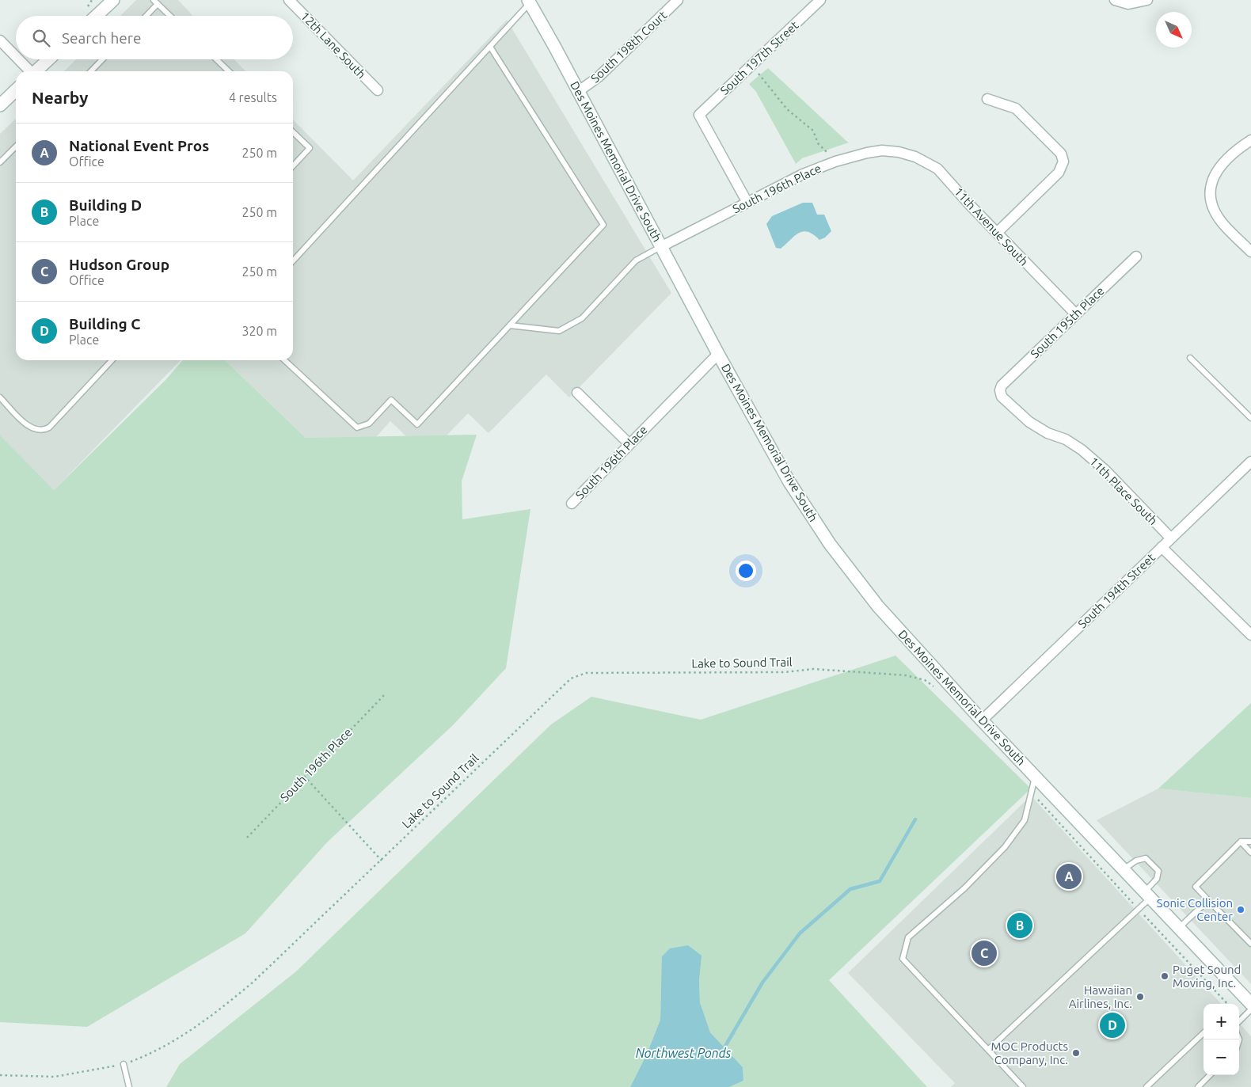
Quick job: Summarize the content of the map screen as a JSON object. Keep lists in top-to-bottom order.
{
  "streets": {
    "main road": ["Des Moines Memorial Drive South"],
    "street": [
      "12th Lane South",
      "South 198th Court",
      "South 197th Street",
      "South 196th Place",
      "11th Avenue South",
      "South 195th Place",
      "11th Place South",
      "South 194th Street"
    ],
    "path": ["Lake to Sound Trail"]
  },
  "crossings": [
    ["South 198th Court", "Des Moines Memorial Drive South"],
    ["South 197th Street", "South 196th Place"],
    ["Des Moines Memorial Drive South", "South 196th Place"],
    ["Des Moines Memorial Drive South", "South 194th Street"],
    ["South 196th Place", "11th Avenue South"],
    ["11th Avenue South", "South 195th Place"],
    ["South 195th Place", "11th Place South"],
    ["11th Place South", "South 194th Street"]
  ],
  "water": ["Northwest Ponds"],
  "places": [
    "Sonic Collision Center",
    "Puget Sound Moving, Inc.",
    "Hawaiian Airlines, Inc.",
    "MOC Products Company, Inc."
  ],
  "north": "bottom right",
  "page": {
    "search": "Search here",
    "heading": ["Nearby", "4 results"],
    "list": [
      {
        "mark": "A",
        "name": "National Event Pros",
        "note": "Office",
        "value": "250 m"
      },
      {
        "mark": "B",
        "name": "Building D",
        "note": "Place",
        "value": "250 m"
      },
      {
        "mark": "C",
        "name": "Hudson Group",
        "note": "Office",
        "value": "250 m"
      },
      {
        "mark": "D",
        "name": "Building C",
        "note": "Place",
        "value": "320 m"
      }
    ],
    "pins": [
      "A",
      "B",
      "C",
      "D"
    ],
    "map_buttons": ["+", "−"]
  }
}
